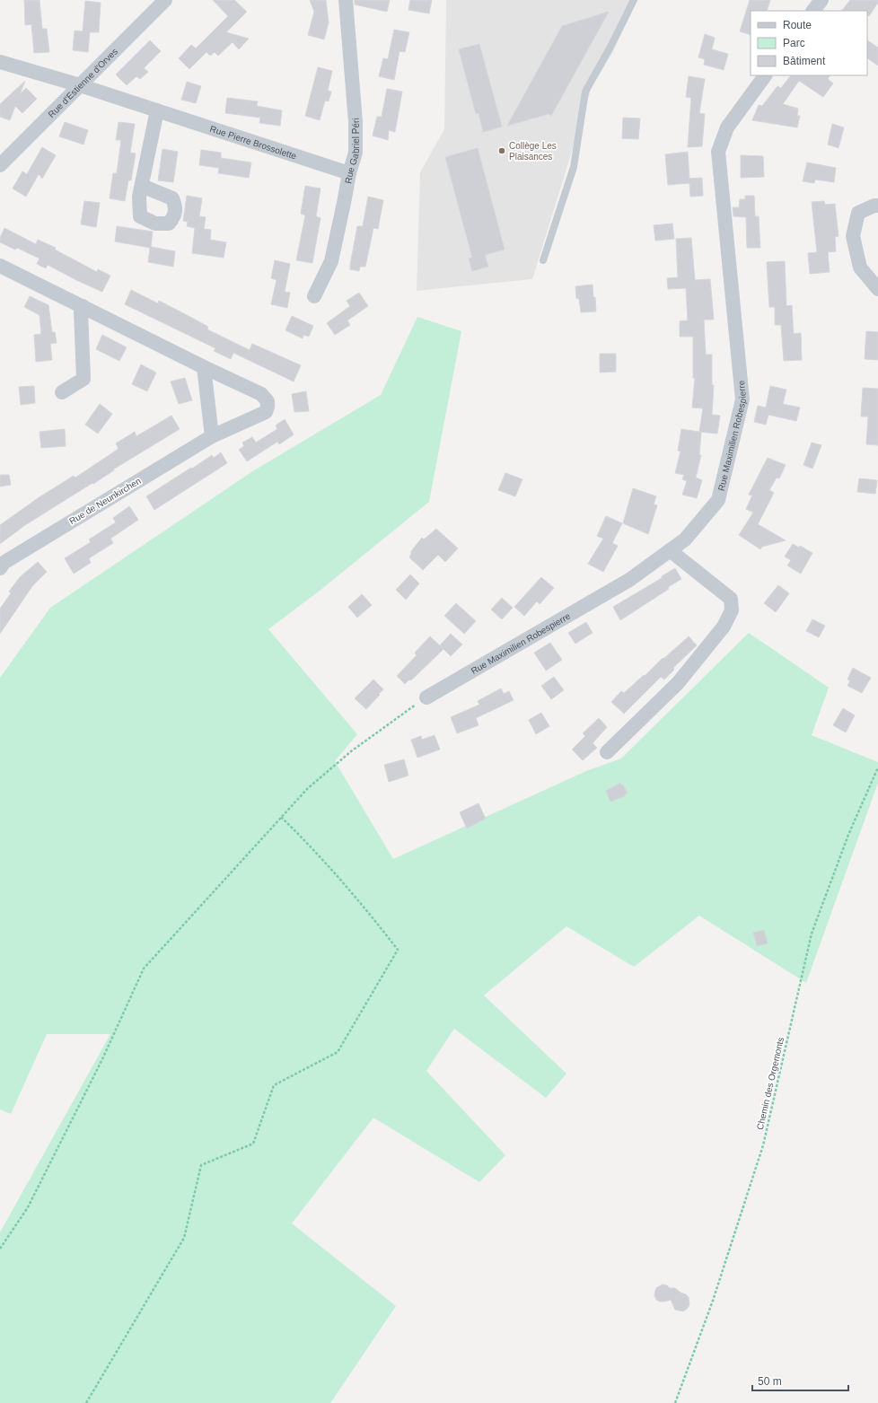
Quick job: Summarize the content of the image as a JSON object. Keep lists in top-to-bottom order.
{
  "streets": {
    "street": [
      "Rue d'Estienne d'Orves",
      "Rue Pierre Brossolette",
      "Rue Gabriel Péri",
      "Rue Maximilien Robespierre",
      "Rue de Neunkirchen"
    ],
    "path": ["Chemin des Orgemonts"]
  },
  "crossings": [
    ["Rue d'Estienne d'Orves", "Rue Pierre Brossolette"],
    ["Rue Pierre Brossolette", "Rue Gabriel Péri"]
  ],
  "places": ["Collège Les Plaisances"],
  "legend": ["Route", "Parc", "Bâtiment"],
  "scale_bar": "50 m"
}
